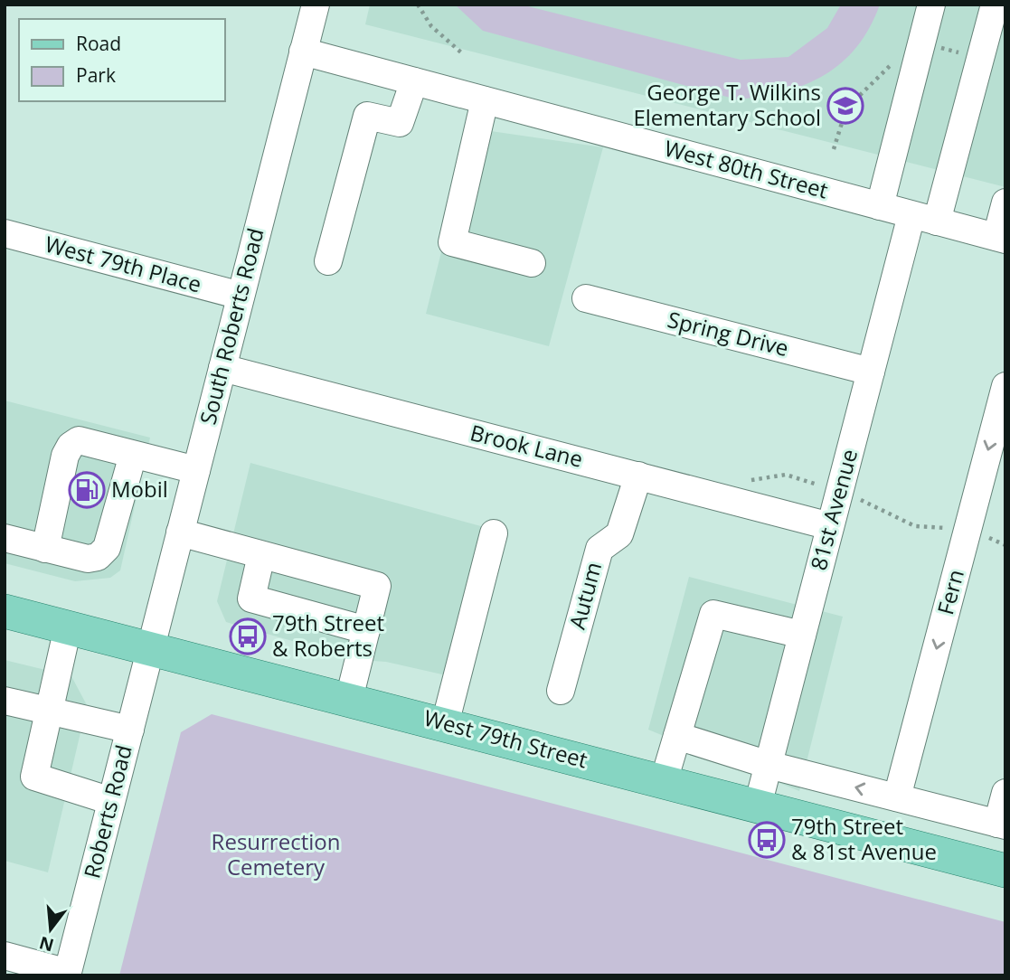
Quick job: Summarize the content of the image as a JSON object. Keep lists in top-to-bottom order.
{
  "streets": {
    "main road": ["West 79th Street"],
    "street": [
      "West 80th Street",
      "West 79th Place",
      "South Roberts Road",
      "Spring Drive",
      "Brook Lane",
      "81st Avenue",
      "Fern",
      "Autum",
      "Roberts Road"
    ]
  },
  "crossings": [
    ["West 80th Street", "South Roberts Road"],
    ["West 80th Street", "81st Avenue"],
    ["West 79th Place", "South Roberts Road"],
    ["South Roberts Road", "Brook Lane"],
    ["South Roberts Road", "West 79th Street"],
    ["South Roberts Road", "Roberts Road"],
    ["Spring Drive", "81st Avenue"],
    ["Brook Lane", "81st Avenue"],
    ["Brook Lane", "Autum"],
    ["81st Avenue", "West 79th Street"],
    ["West 79th Street", "Roberts Road"]
  ],
  "one_way": ["Fern"],
  "parks": ["Resurrection Cemetery"],
  "places": {
    "school or university": ["George T. Wilkins Elementary School"],
    "fuel station": ["Mobil"],
    "bus stop": ["79th Street & Roberts", "79th Street & 81st Avenue"]
  },
  "legend": ["Road", "Park"],
  "north": "bottom"
}
